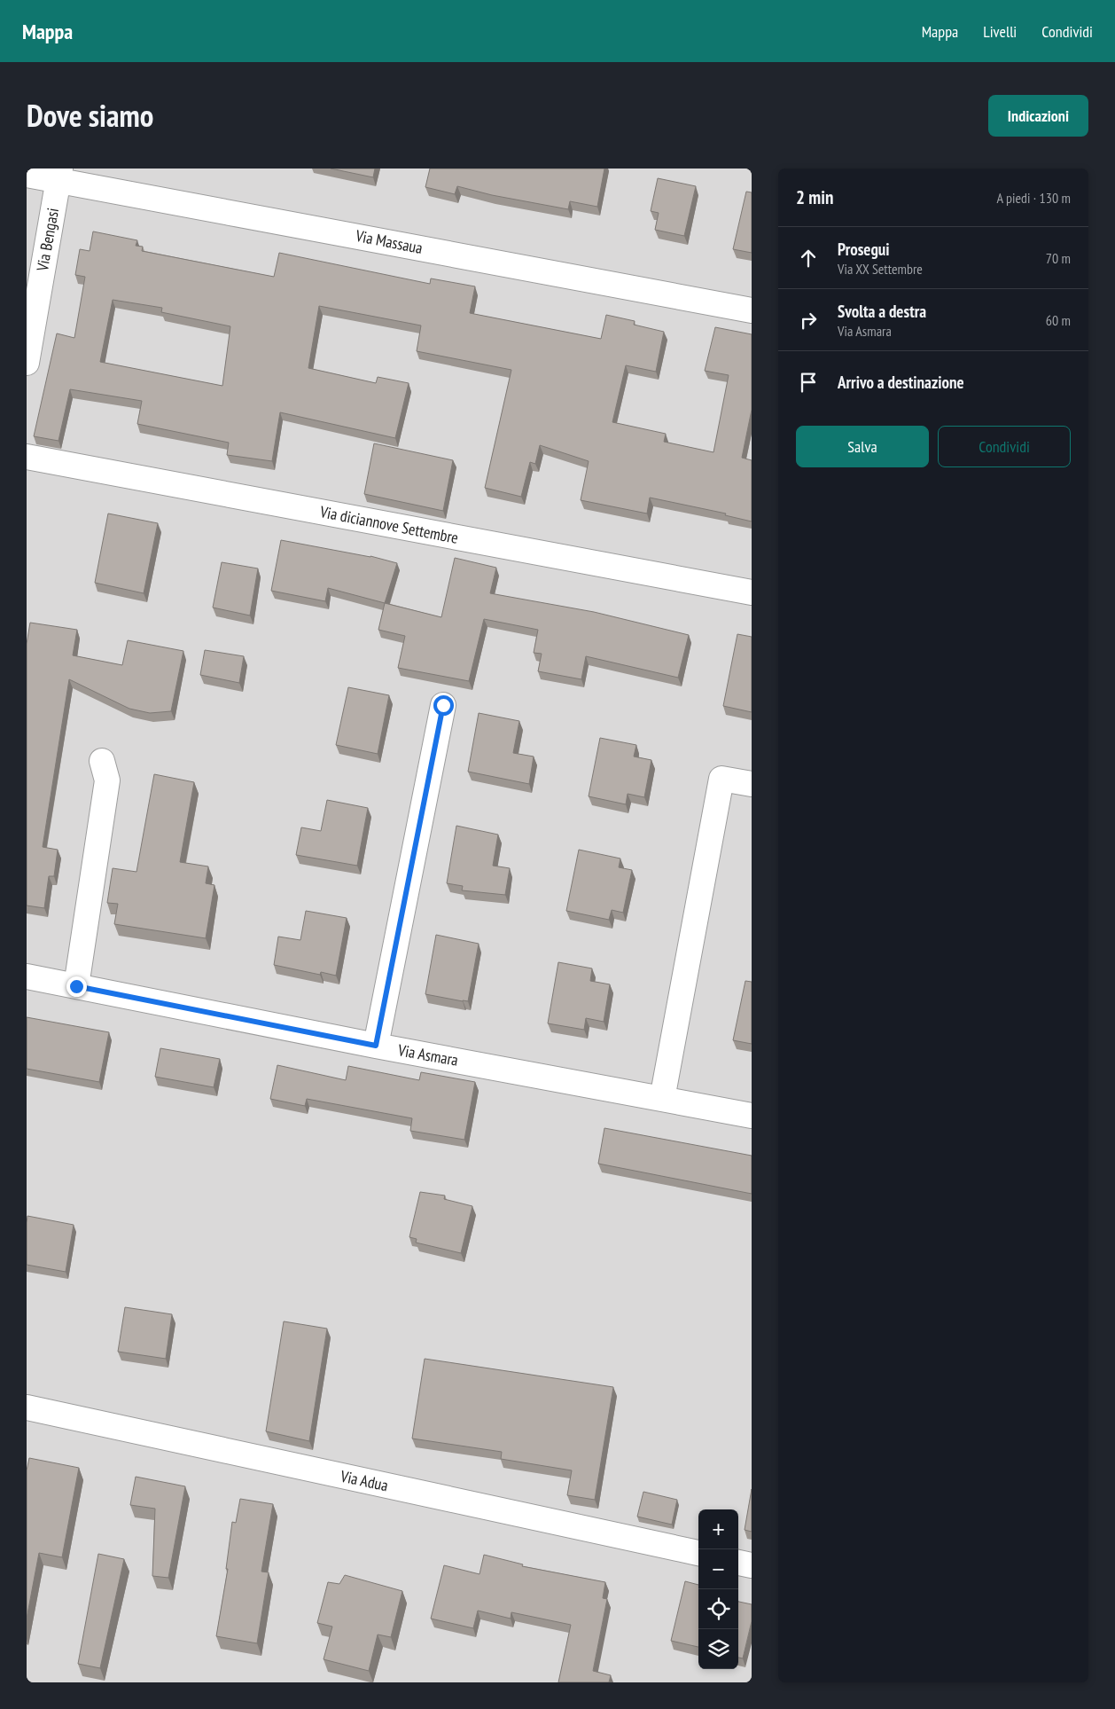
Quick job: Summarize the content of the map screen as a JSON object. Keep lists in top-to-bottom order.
{
  "streets": {
    "street": [
      "Via Bengasi",
      "Via Massaua",
      "Via diciannove Settembre",
      "Via Asmara",
      "Via Adua"
    ]
  },
  "crossings": [
    ["Via Bengasi", "Via Massaua"]
  ],
  "page": {
    "header": "Mappa",
    "nav": ["Mappa", "Livelli", "Condividi"],
    "title": "Dove siamo",
    "buttons": [
      "Indicazioni",
      ["Salva", "Condividi"]
    ],
    "heading": ["2 min", "A piedi · 130 m"],
    "list": [
      ["Prosegui", "Via XX Settembre", "70 m"],
      ["Svolta a destra", "Via Asmara", "60 m"],
      "Arrivo a destinazione"
    ],
    "map_buttons": ["+", "−"]
  }
}
